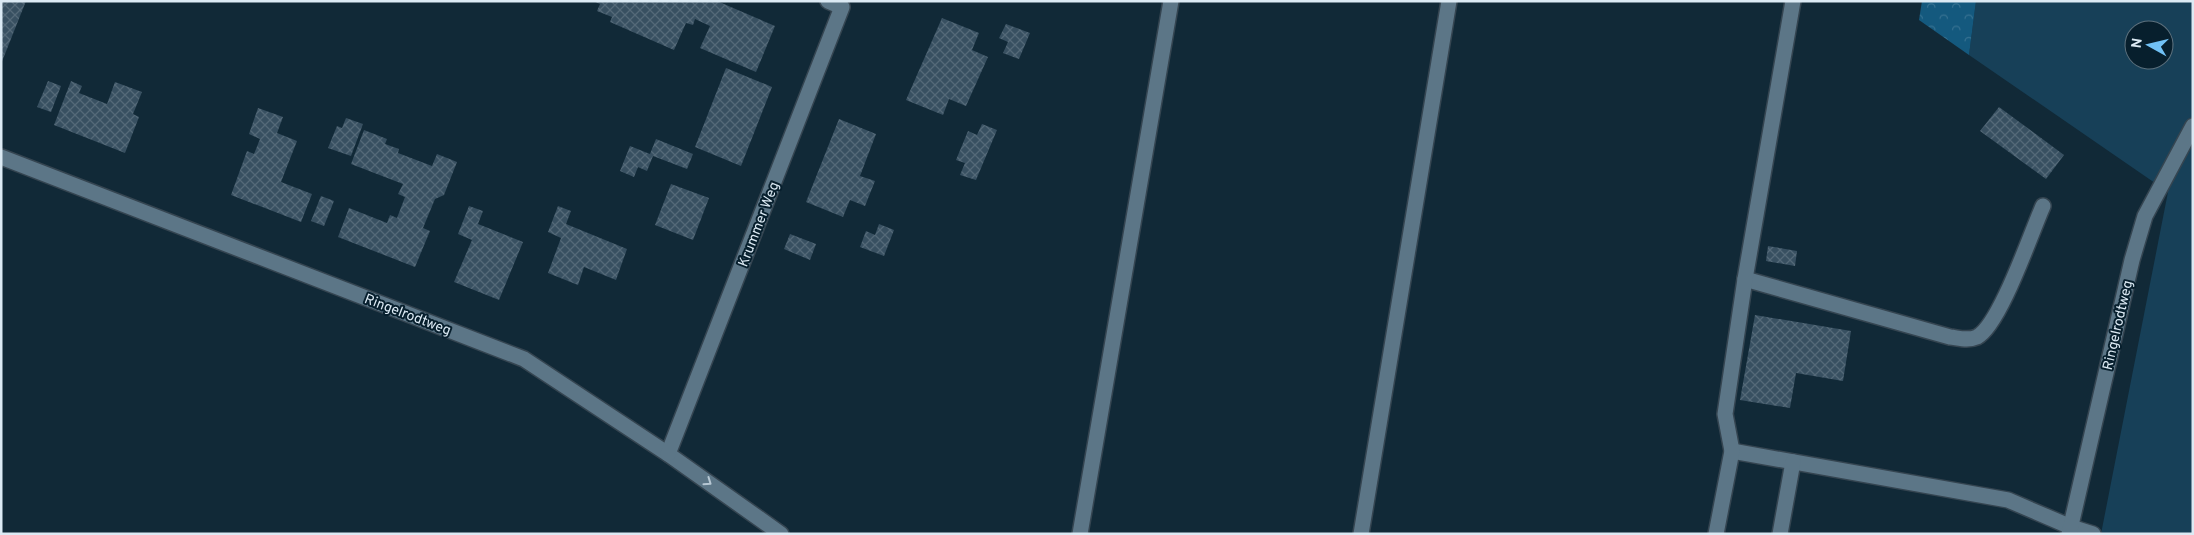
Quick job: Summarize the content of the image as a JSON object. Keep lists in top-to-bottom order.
{
  "streets": {
    "street": ["Krummer Weg", "Ringelrodtweg"]
  },
  "crossings": [
    ["Krummer Weg", "Ringelrodtweg"]
  ],
  "north": "left"
}
